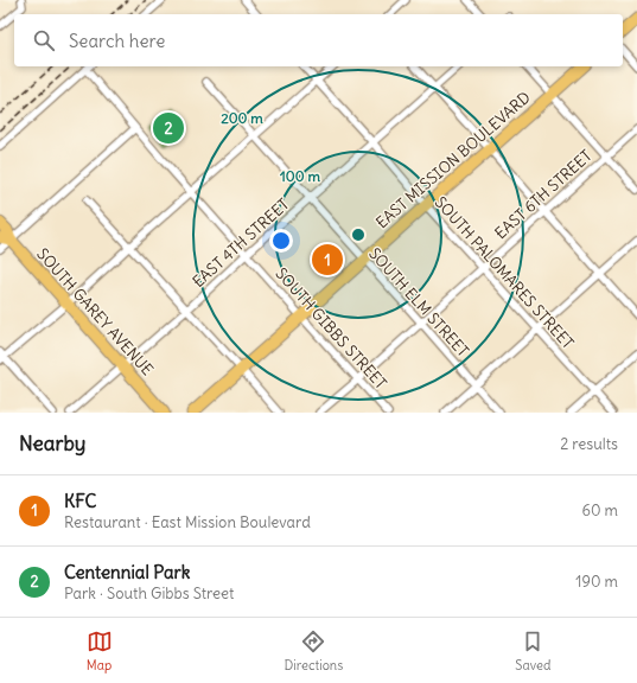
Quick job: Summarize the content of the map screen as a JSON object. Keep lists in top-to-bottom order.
{
  "streets": {
    "main road": ["EAST MISSION BOULEVARD", "SOUTH GAREY AVENUE"],
    "street": [
      "EAST 6TH STREET",
      "EAST 4TH STREET",
      "SOUTH PALOMARES STREET",
      "SOUTH ELM STREET",
      "SOUTH GIBBS STREET"
    ]
  },
  "crossings": [
    ["EAST MISSION BOULEVARD", "SOUTH PALOMARES STREET"],
    ["EAST MISSION BOULEVARD", "SOUTH ELM STREET"],
    ["EAST MISSION BOULEVARD", "SOUTH GIBBS STREET"],
    ["EAST 6TH STREET", "SOUTH PALOMARES STREET"],
    ["EAST 6TH STREET", "SOUTH ELM STREET"],
    ["EAST 6TH STREET", "SOUTH GIBBS STREET"],
    ["EAST 4TH STREET", "SOUTH PALOMARES STREET"],
    ["EAST 4TH STREET", "SOUTH ELM STREET"],
    ["EAST 4TH STREET", "SOUTH GAREY AVENUE"],
    ["EAST 4TH STREET", "SOUTH GIBBS STREET"]
  ],
  "page": {
    "search": "Search here",
    "pins": ["2", "1"],
    "heading": ["Nearby", "2 results"],
    "list": [
      {
        "mark": "1",
        "name": "KFC",
        "note": "Restaurant · East Mission Boulevard",
        "value": "60 m"
      },
      {
        "mark": "2",
        "name": "Centennial Park",
        "note": "Park · South Gibbs Street",
        "value": "190 m"
      }
    ],
    "nav": ["Map", "Directions", "Saved"]
  },
  "rings": ["200 m", "100 m"]
}
